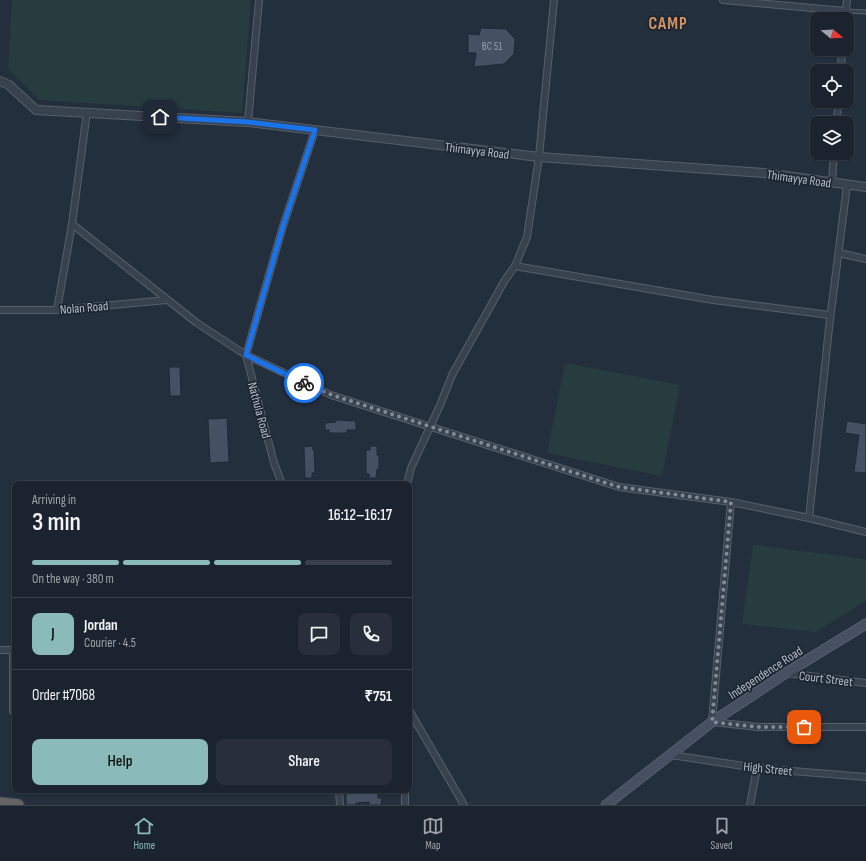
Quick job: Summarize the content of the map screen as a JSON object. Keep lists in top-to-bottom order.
{
  "streets": {
    "main road": ["Independence Road"],
    "street": [
      "Thimayya Road",
      "Nolan Road",
      "Nathula Road",
      "Court Street",
      "High Street"
    ]
  },
  "crossings": [
    ["Independence Road", "Court Street"],
    ["Independence Road", "High Street"]
  ],
  "districts": ["CAMP"],
  "house_numbers": ["BC 51"],
  "north": "right",
  "page": {
    "heading": ["3 min", "Arriving in", "16:12–16:17"],
    "panel": [
      "Jordan",
      "Courier · 4.5",
      "Order #7068",
      "₹751"
    ],
    "bar": "On the way · 380 m",
    "round": "J",
    "buttons": ["Help", "Share"],
    "tabs": ["Home", "Map", "Saved"]
  }
}
